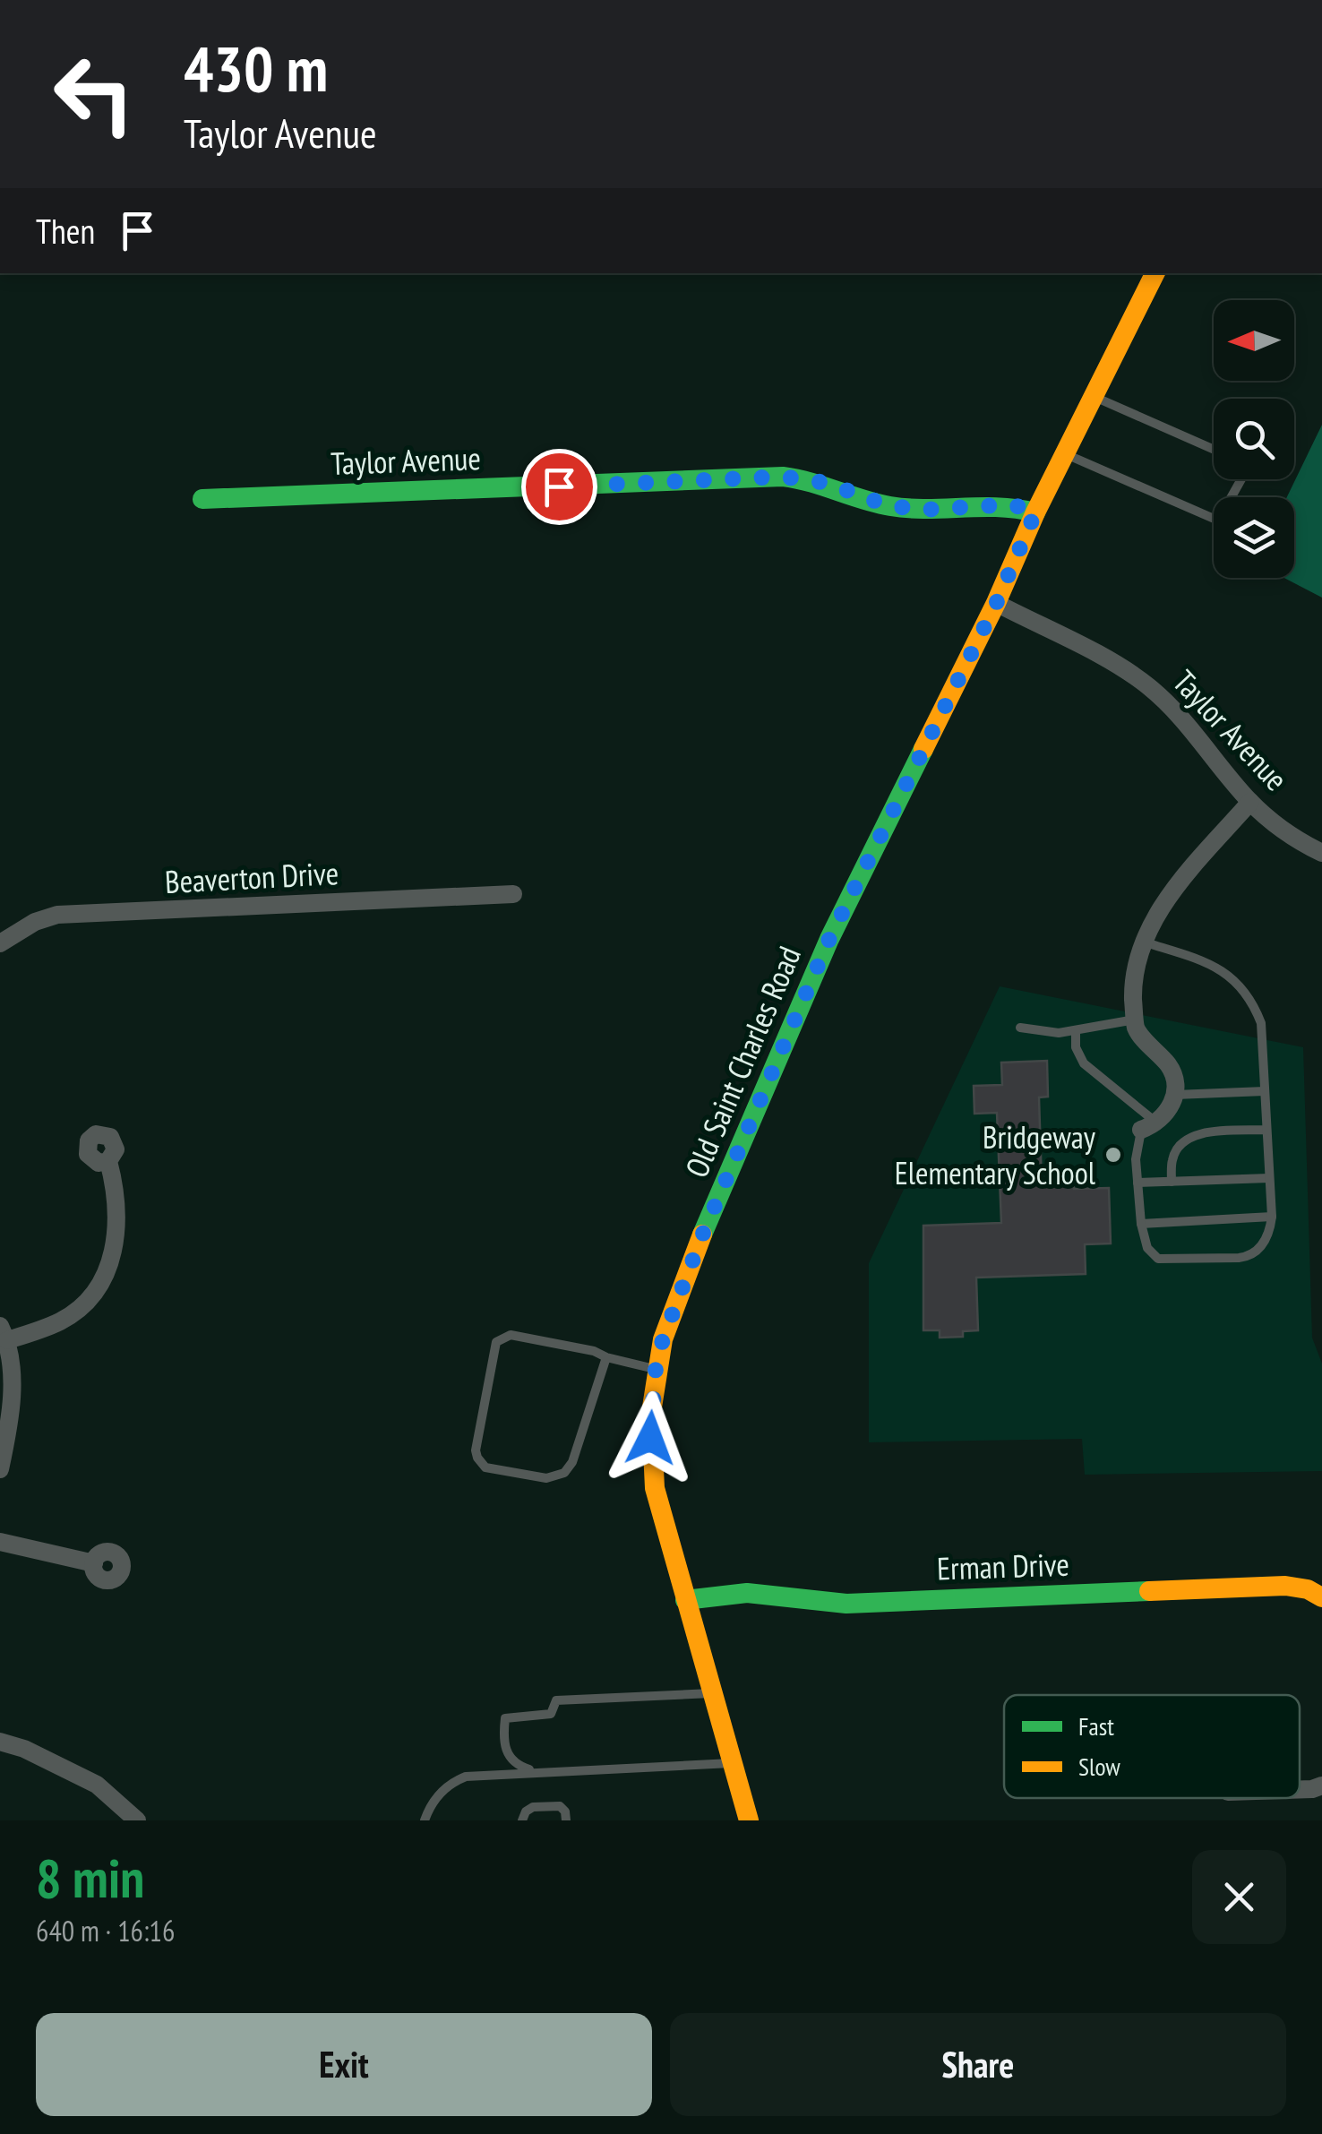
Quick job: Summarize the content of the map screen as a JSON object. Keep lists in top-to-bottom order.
{
  "streets": {
    "street": [
      "Taylor Avenue",
      "Beaverton Drive",
      "Old Saint Charles Road",
      "Erman Drive"
    ]
  },
  "crossings": [
    ["Taylor Avenue", "Old Saint Charles Road"],
    ["Old Saint Charles Road", "Erman Drive"]
  ],
  "places": ["Bridgeway Elementary School"],
  "legend": ["Fast", "Slow"],
  "north": "left",
  "page": {
    "turn": ["430 m", "Taylor Avenue"],
    "then": "Then",
    "heading": ["8 min", "640 m · 16:16"],
    "buttons": ["Exit", "Share"]
  }
}
